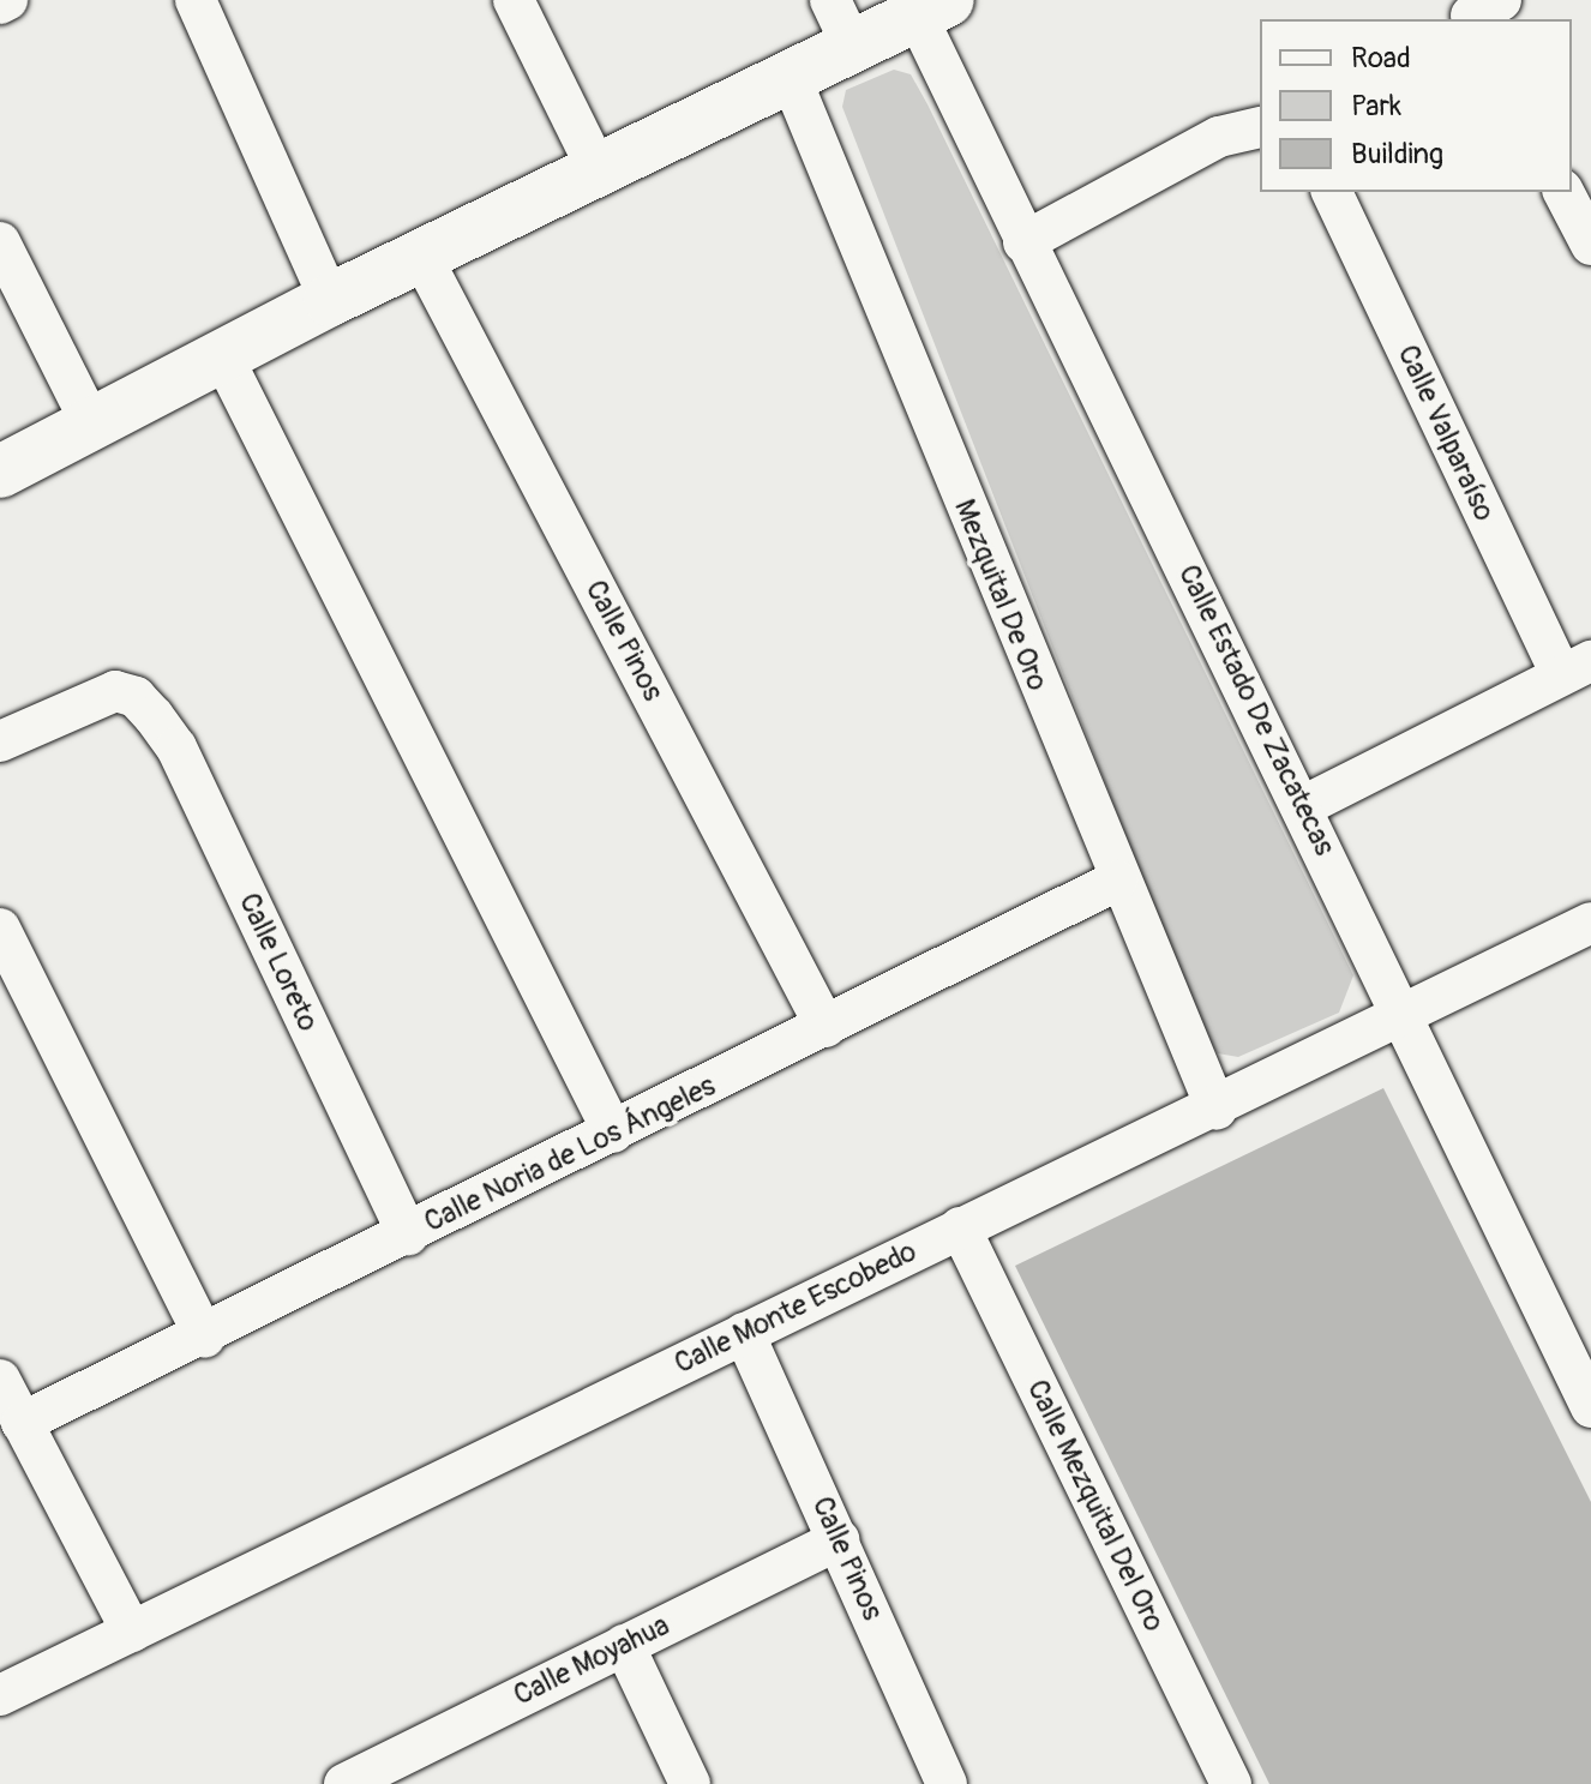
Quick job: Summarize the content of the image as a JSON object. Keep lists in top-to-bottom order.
{
  "streets": {
    "street": [
      "Calle Valparaíso",
      "Mezquital De Oro",
      "Calle Pinos",
      "Calle Estado De Zacatecas",
      "Calle Loreto",
      "Calle Noria de Los Ángeles",
      "Calle Monte Escobedo",
      "Calle Mezquital Del Oro",
      "Calle Moyahua"
    ]
  },
  "crossings": [
    ["Mezquital De Oro", "Calle Noria de Los Ángeles"],
    ["Mezquital De Oro", "Calle Monte Escobedo"],
    ["Calle Pinos", "Calle Noria de Los Ángeles"],
    ["Calle Pinos", "Calle Monte Escobedo"],
    ["Calle Pinos", "Calle Moyahua"],
    ["Calle Estado De Zacatecas", "Calle Monte Escobedo"],
    ["Calle Loreto", "Calle Noria de Los Ángeles"],
    ["Calle Monte Escobedo", "Calle Mezquital Del Oro"]
  ],
  "legend": ["Road", "Park", "Building"]
}
